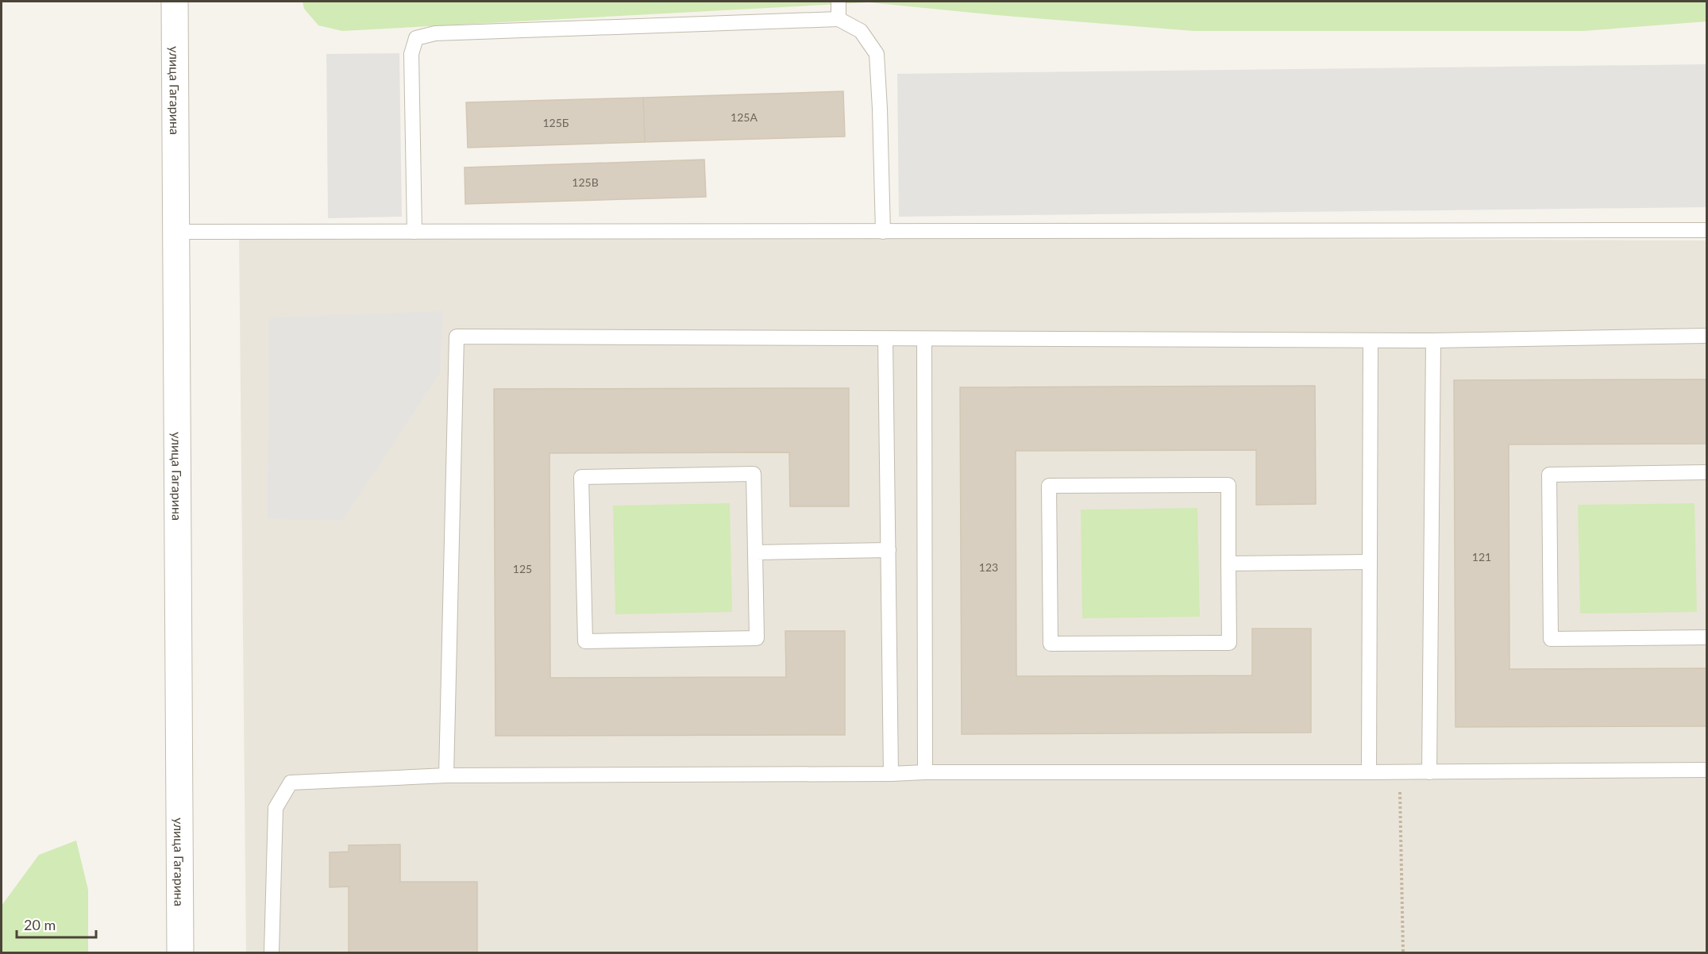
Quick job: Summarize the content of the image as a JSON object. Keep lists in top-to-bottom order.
{
  "streets": {
    "street": ["улица Гагарина"]
  },
  "house_numbers": [
    "125А",
    "125Б",
    "125В",
    "121",
    "123",
    "125"
  ],
  "scale_bar": "20 m"
}
